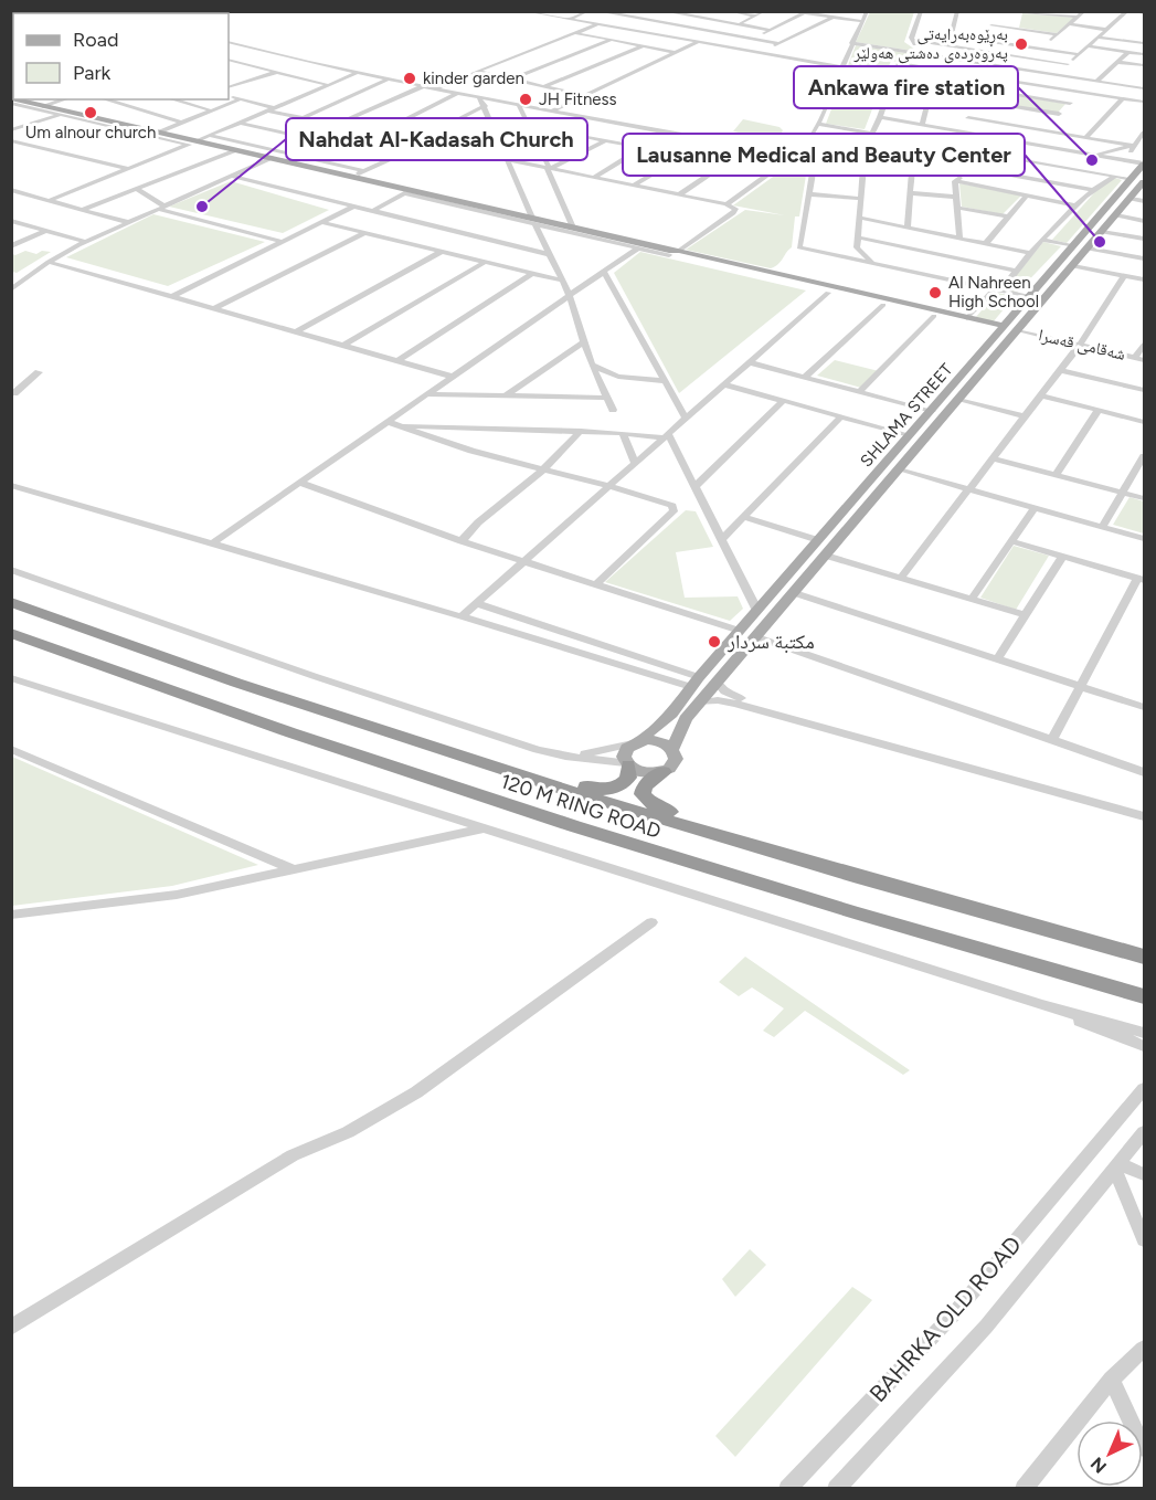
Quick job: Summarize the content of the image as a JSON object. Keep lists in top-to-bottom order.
{
  "streets": {
    "highway": ["120 M RING ROAD"],
    "main road": ["SHLAMA STREET"],
    "street": ["شەقامی قەسرا", "BAHRKA OLD ROAD"]
  },
  "crossings": [
    ["شەقامی قەسرا", "SHLAMA STREET"]
  ],
  "places": [
    "بەڕێوەبەرایەتی پەروەردەی دەشتی هەولێر",
    "kinder garden",
    "JH Fitness",
    "Um alnour church",
    "Ankawa fire station",
    "Nahdat Al-Kadasah Church",
    "Lausanne Medical and Beauty Center",
    "Al Nahreen High School",
    "مكتبة سردار"
  ],
  "legend": ["Road", "Park"],
  "north": "bottom left"
}
